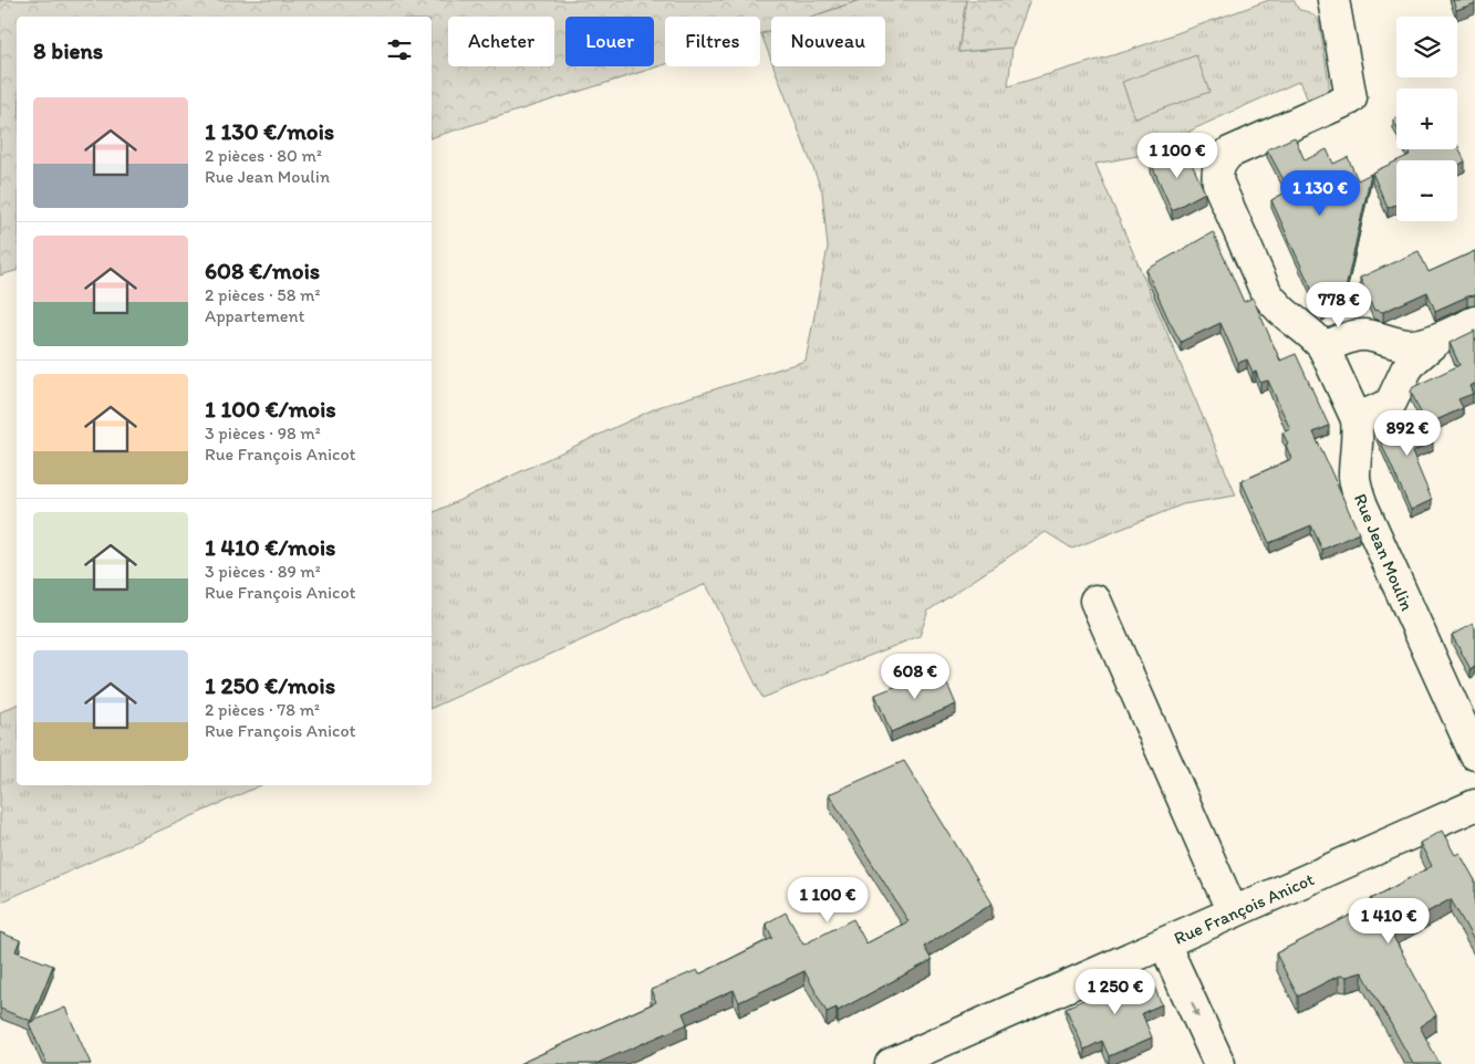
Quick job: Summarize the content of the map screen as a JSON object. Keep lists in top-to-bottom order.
{
  "streets": {
    "street": ["Rue Jean Moulin", "Rue François Anicot"]
  },
  "page": {
    "map_buttons": ["+", "−"],
    "chip": [
      "Acheter",
      "Louer",
      "Filtres",
      "Nouveau"
    ],
    "heading": "8 biens",
    "list": [
      {
        "name": "1 130 €/mois",
        "note": "2 pièces · 80 m² · Rue Jean Moulin"
      },
      {
        "name": "608 €/mois",
        "note": "2 pièces · 58 m² · Appartement"
      },
      {
        "name": "1 100 €/mois",
        "note": "3 pièces · 98 m² · Rue François Anicot"
      },
      {
        "name": "1 410 €/mois",
        "note": "3 pièces · 89 m² · Rue François Anicot"
      },
      {
        "name": "1 250 €/mois",
        "note": "2 pièces · 78 m² · Rue François Anicot"
      }
    ],
    "price": [
      "1 100 €",
      "1 130 €",
      "778 €",
      "892 €",
      "608 €",
      "1 100 €",
      "1 410 €",
      "1 250 €"
    ]
  }
}
